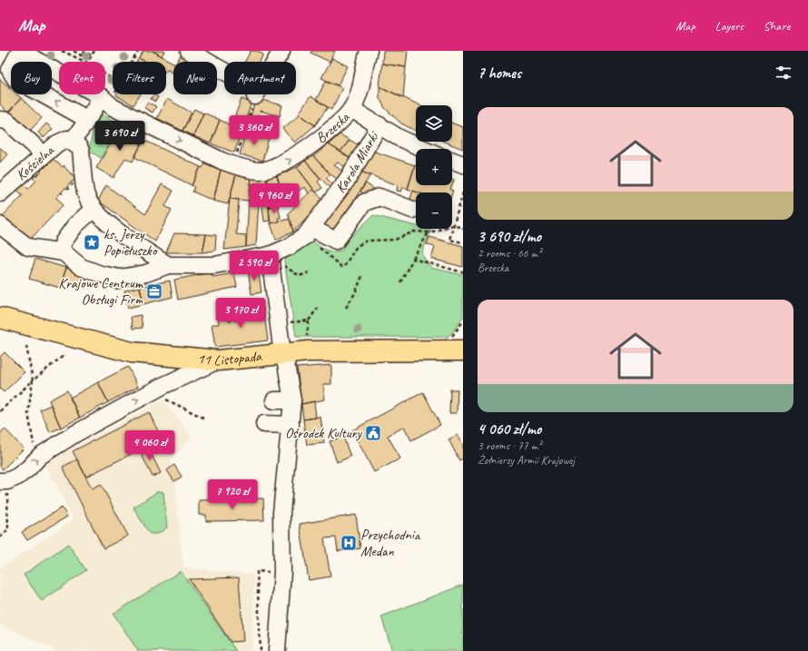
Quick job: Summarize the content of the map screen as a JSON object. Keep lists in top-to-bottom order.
{
  "streets": {
    "main road": ["11 Listopada"],
    "street": ["Brzeska", "Karola Miarki", "Kościelna"]
  },
  "one_way": ["Brzeska"],
  "places": {
    "place": ["ks. Jerzy Popiełuszko"],
    "office": ["Krajowe Centrum Obsługi Firm"],
    "public building": ["Ośrodek Kultury"],
    "hospital": ["Przychodnia Medan"]
  },
  "page": {
    "header": "Map",
    "nav": ["Map", "Layers", "Share"],
    "heading": "7 homes",
    "chip": [
      "Buy",
      "Rent",
      "Filters",
      "New",
      "Apartment"
    ],
    "list": [
      {
        "name": "3 690 zł/mo",
        "note": "2 rooms · 66 m² · Brzeska"
      },
      {
        "name": "4 060 zł/mo",
        "note": "3 rooms · 77 m² · Żołnierzy Armii Krajowej"
      }
    ],
    "map_buttons": ["+", "−"],
    "price": [
      "3 360 zł",
      "3 690 zł",
      "4 960 zł",
      "2 590 zł",
      "3 170 zł",
      "4 060 zł",
      "7 920 zł"
    ]
  }
}
